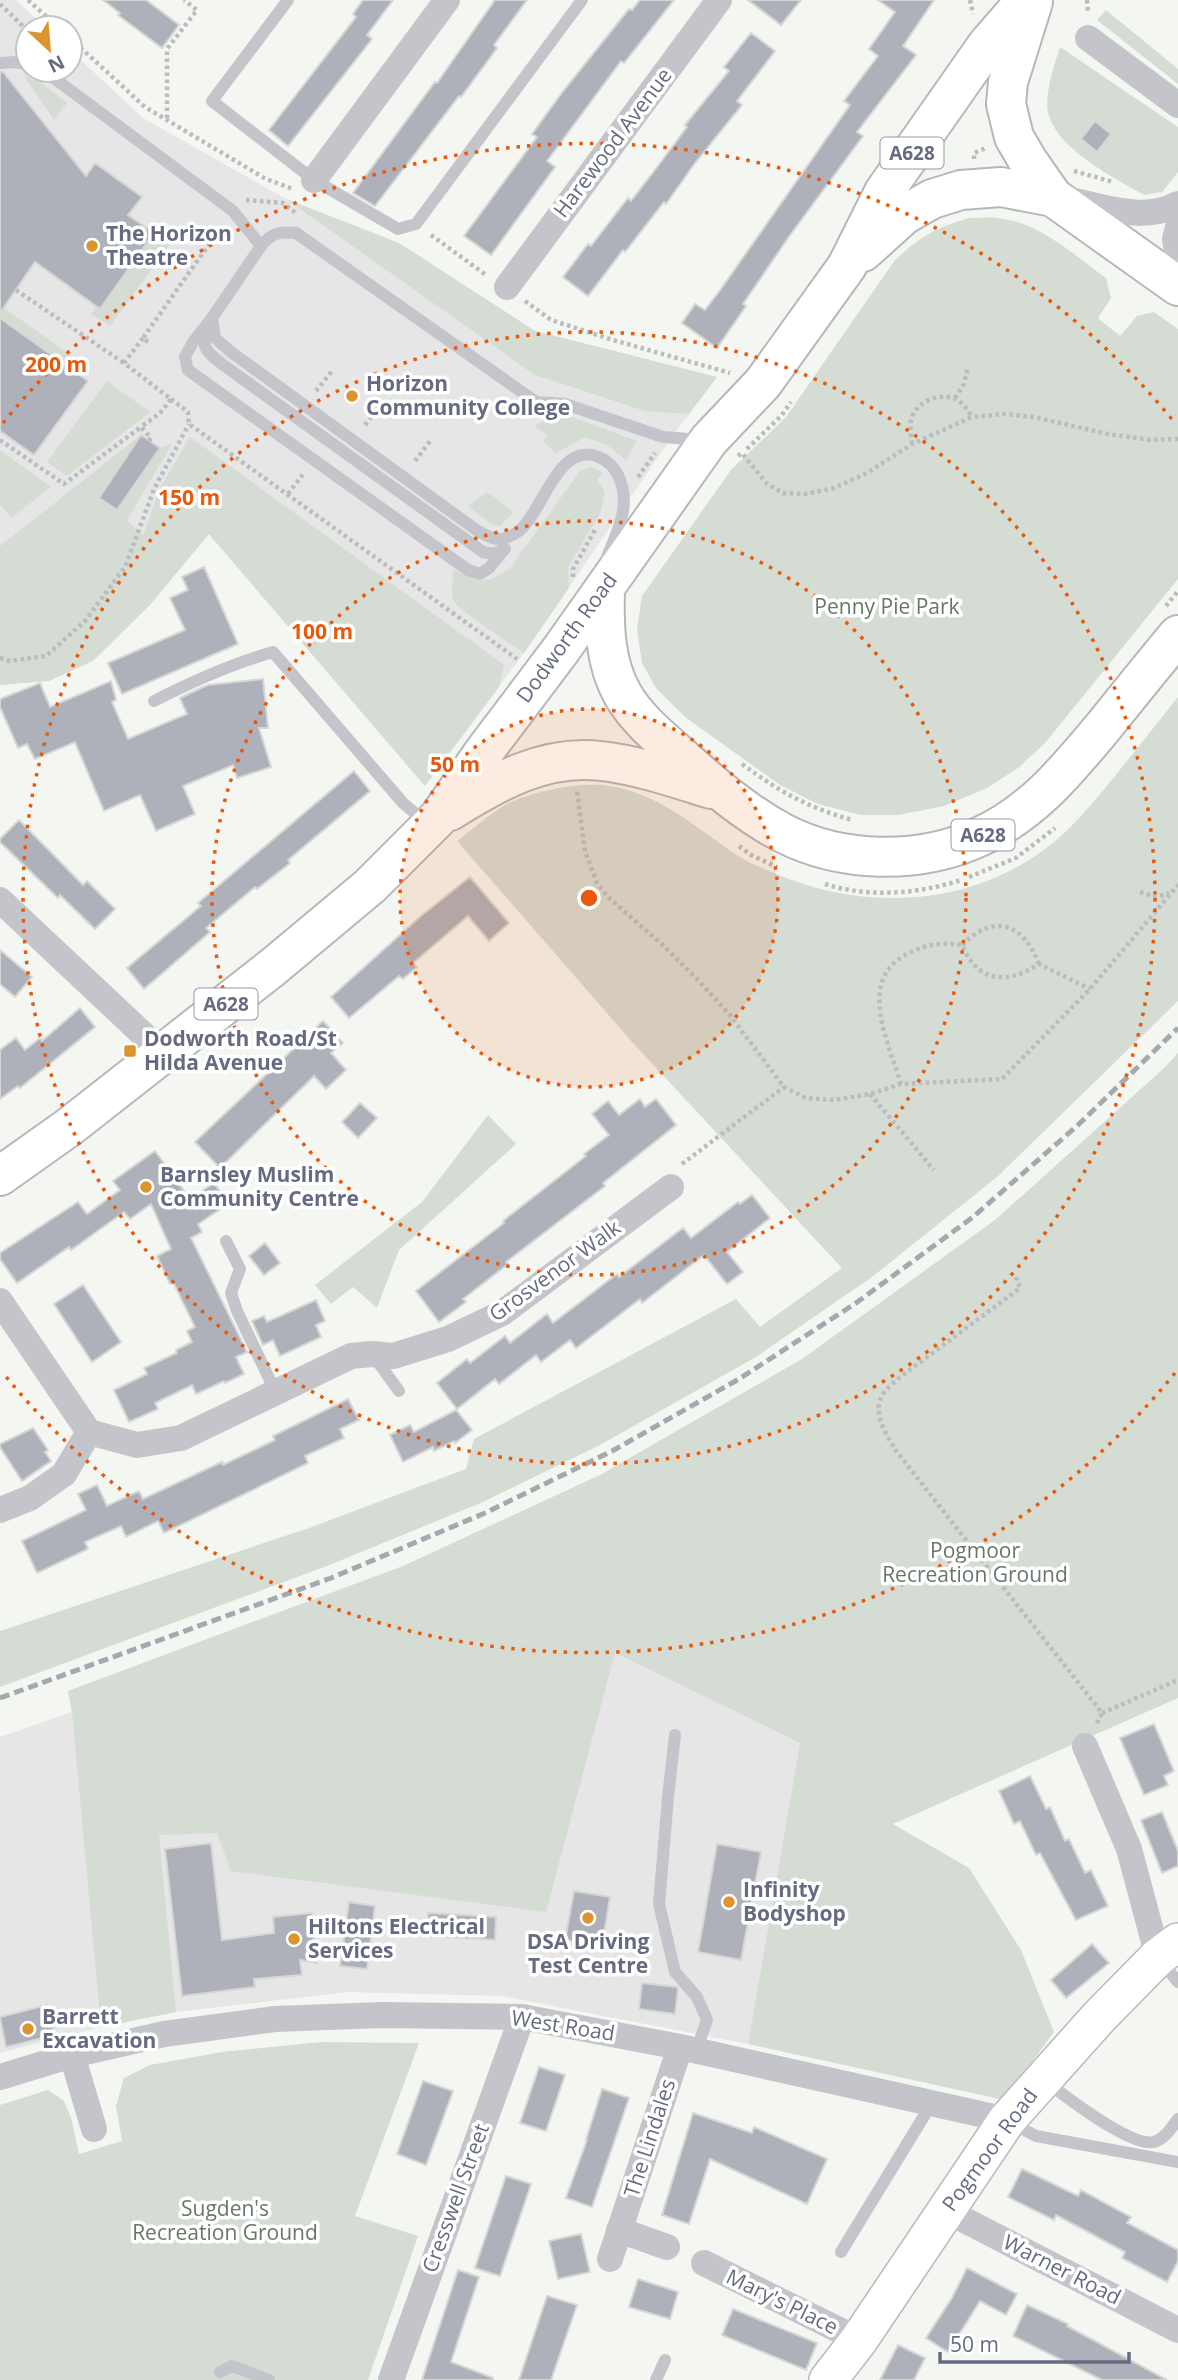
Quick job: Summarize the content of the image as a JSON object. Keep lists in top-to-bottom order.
{
  "streets": {
    "highway": ["A628", "Dodworth Road"],
    "street": [
      "Harewood Avenue",
      "Grosvenor Walk",
      "West Road",
      "The Lindales",
      "Pogmoor Road",
      "Cresswell Street",
      "Warner Road",
      "Mary's Place"
    ]
  },
  "crossings": [
    ["A628", "Dodworth Road"],
    ["West Road", "The Lindales"],
    ["West Road", "Pogmoor Road"],
    ["West Road", "Cresswell Street"],
    ["Pogmoor Road", "Warner Road"],
    ["Pogmoor Road", "Mary's Place"]
  ],
  "parks": ["Penny Pie Park", "Pogmoor Recreation Ground", "Sugden's Recreation Ground"],
  "places": {
    "other": [
      "The Horizon Theatre",
      "Horizon Community College",
      "Barnsley Muslim Community Centre",
      "Infinity Bodyshop",
      "DSA Driving Test Centre",
      "Hiltons Electrical Services",
      "Barrett Excavation"
    ],
    "transit": ["Dodworth Road/St Hilda Avenue"]
  },
  "scale_bar": "50 m",
  "north": "bottom right",
  "rings": [
    "200 m",
    "150 m",
    "100 m",
    "50 m"
  ]
}
